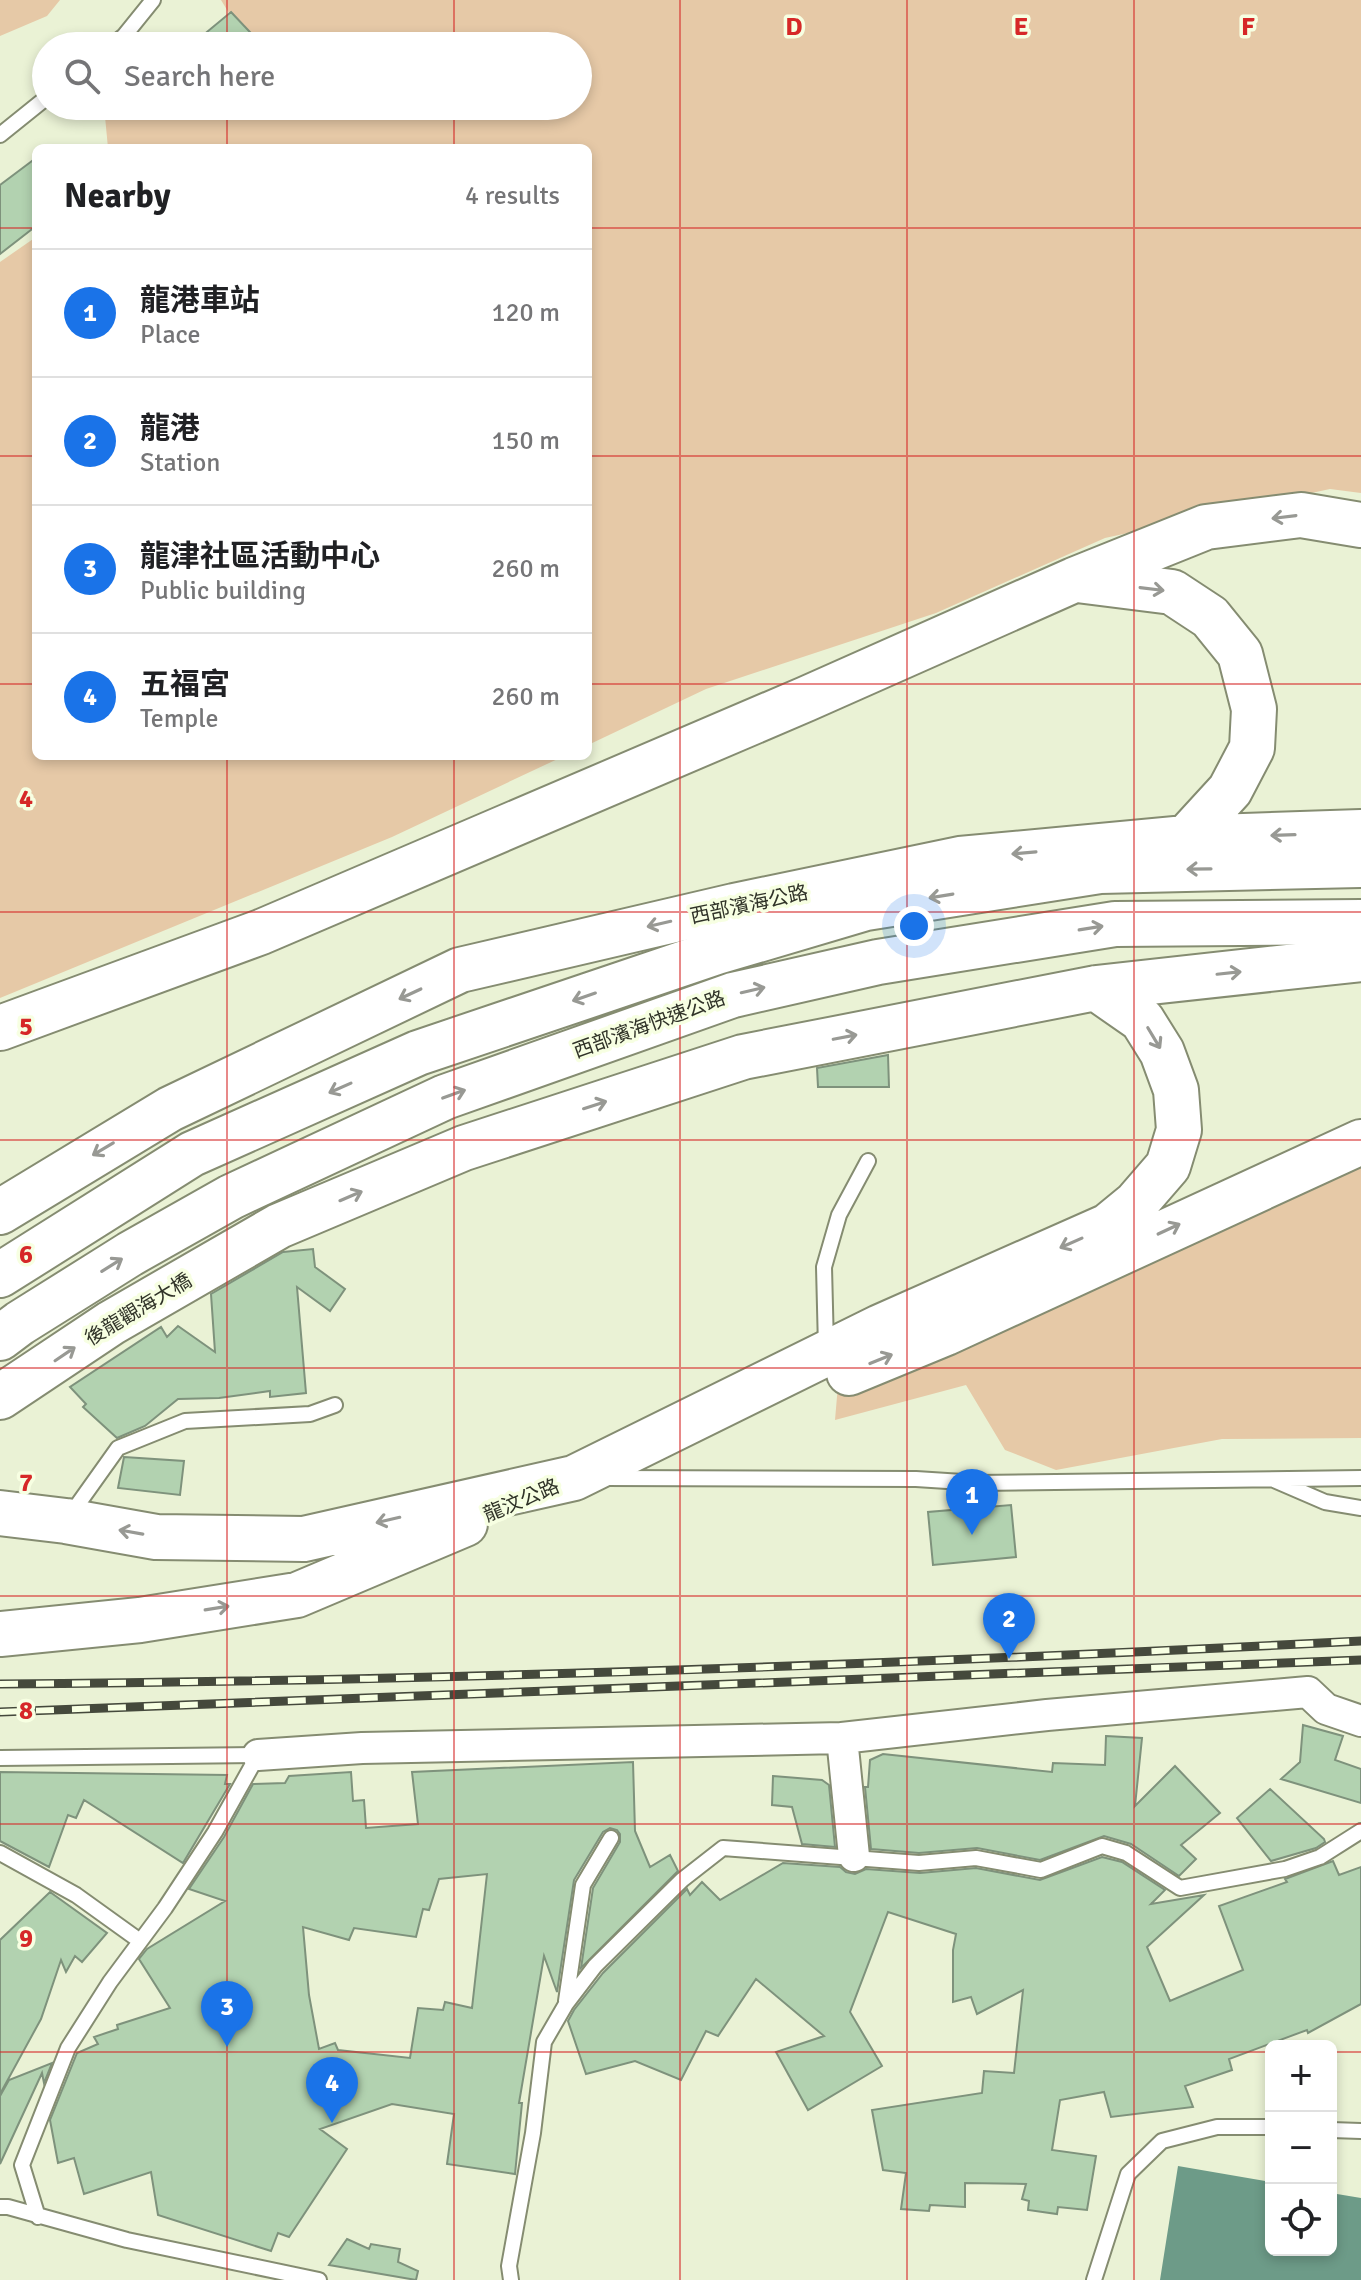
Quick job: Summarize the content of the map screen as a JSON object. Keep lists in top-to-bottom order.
{
  "streets": {
    "main road": [
      "西部濱海公路",
      "西部濱海快速公路",
      "後龍觀海大橋",
      "龍汶公路"
    ]
  },
  "page": {
    "search": "Search here",
    "heading": ["Nearby", "4 results"],
    "list": [
      {
        "mark": "1",
        "name": "龍港車站",
        "note": "Place",
        "value": "120 m"
      },
      {
        "mark": "2",
        "name": "龍港",
        "note": "Station",
        "value": "150 m"
      },
      {
        "mark": "3",
        "name": "龍津社區活動中心",
        "note": "Public building",
        "value": "260 m"
      },
      {
        "mark": "4",
        "name": "五福宮",
        "note": "Temple",
        "value": "260 m"
      }
    ],
    "pins": [
      "1",
      "2",
      "3",
      "4"
    ],
    "map_buttons": ["+", "−"]
  },
  "grid": {
    "columns": ["D", "E", "F"],
    "rows": [
      "4",
      "5",
      "6",
      "7",
      "8",
      "9"
    ]
  }
}
